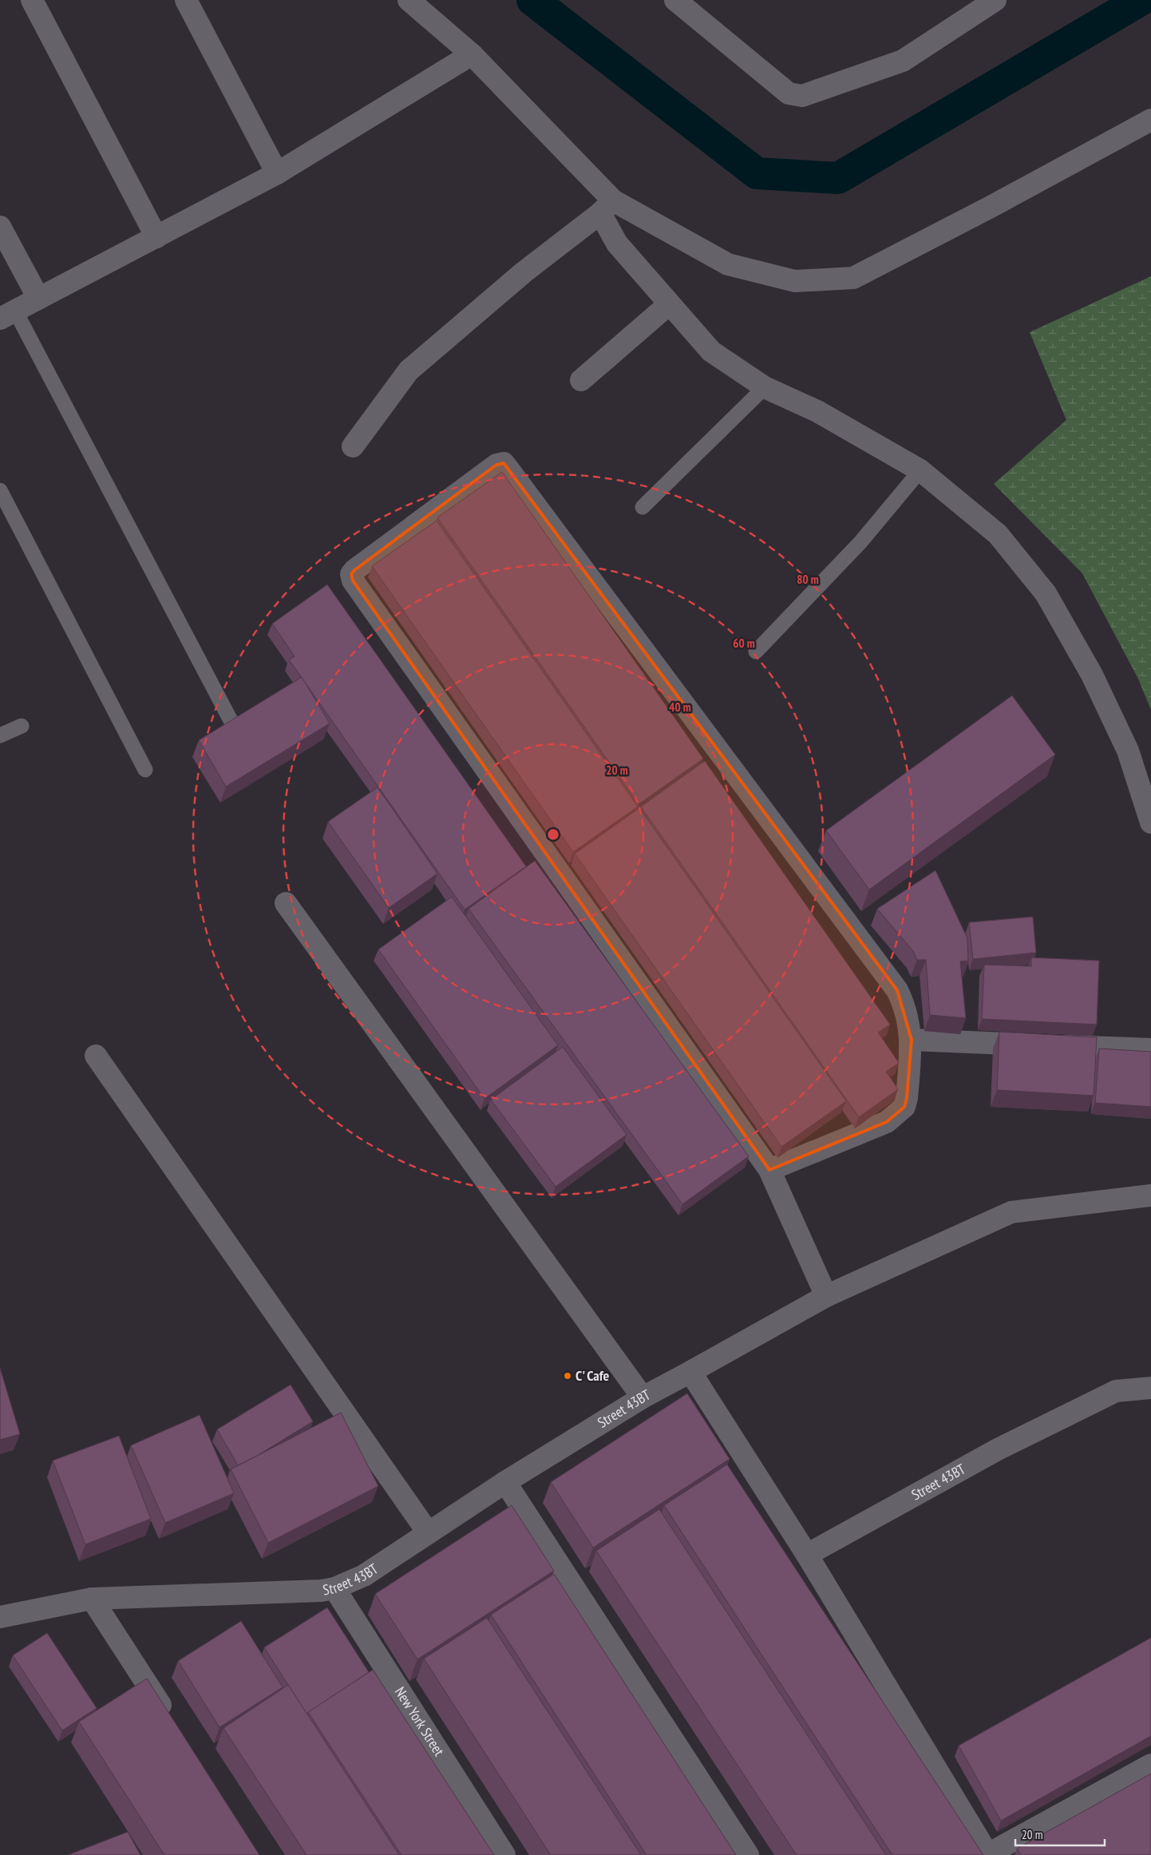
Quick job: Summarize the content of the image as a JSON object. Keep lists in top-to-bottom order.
{
  "streets": {
    "street": ["Street 43BT", "New York Street"]
  },
  "crossings": [
    ["Street 43BT", "New York Street"]
  ],
  "places": ["C' Cafe"],
  "scale_bar": "20 m",
  "rings": [
    "80 m",
    "60 m",
    "40 m",
    "20 m"
  ]
}
